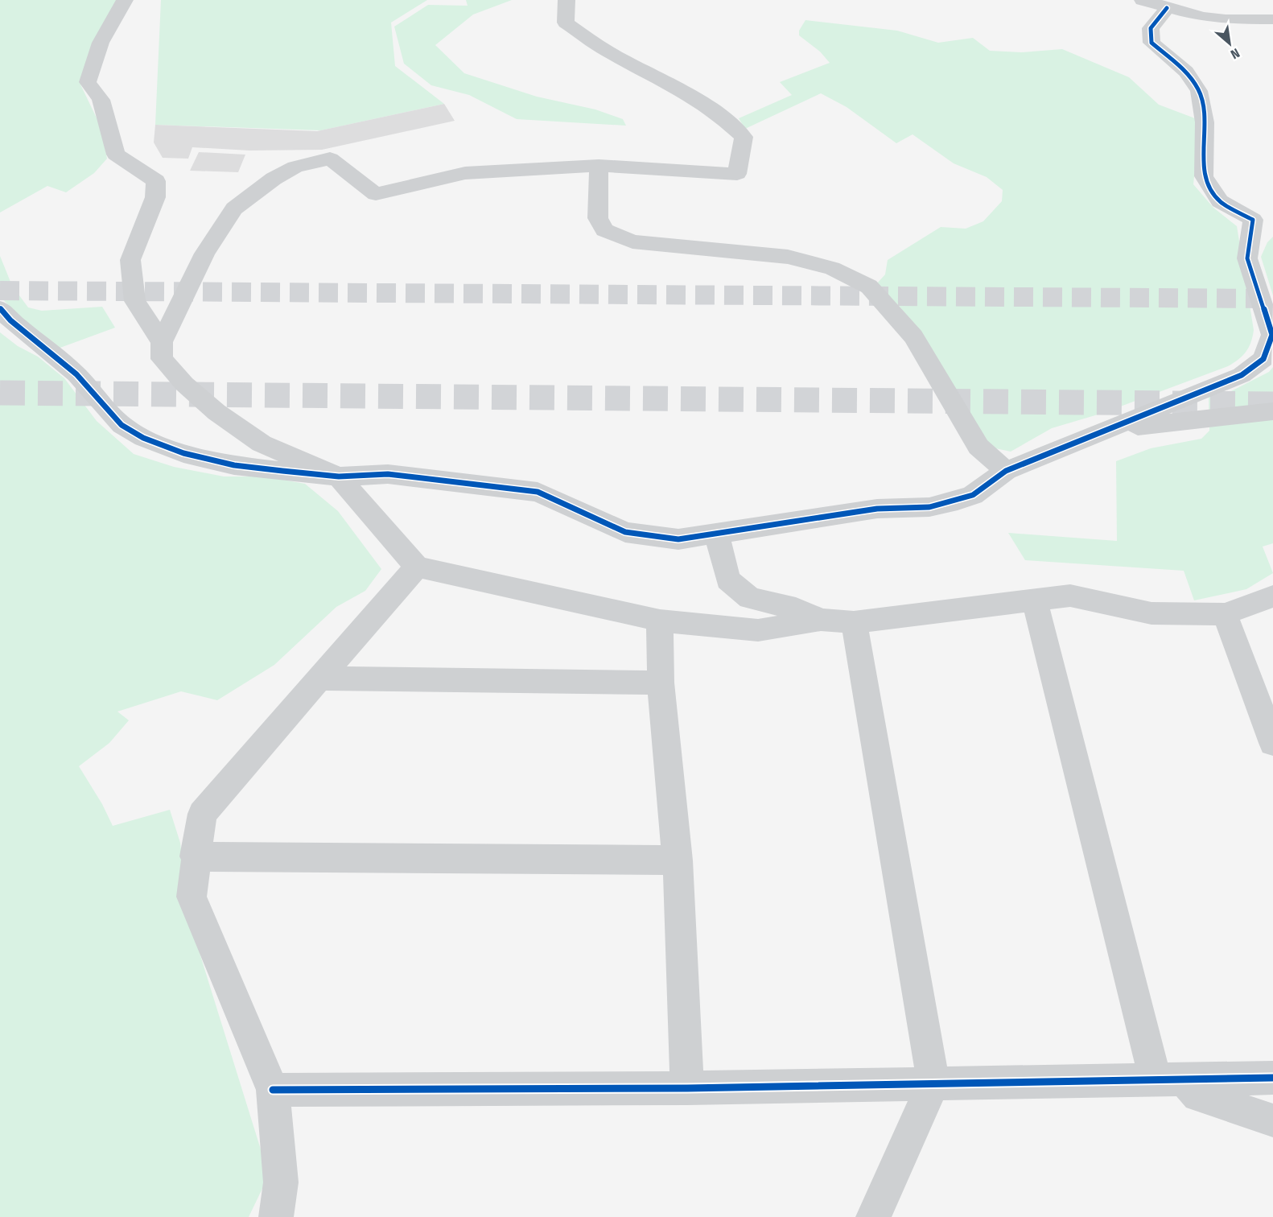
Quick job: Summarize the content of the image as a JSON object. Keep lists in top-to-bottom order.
{
  "north": "bottom right"
}
